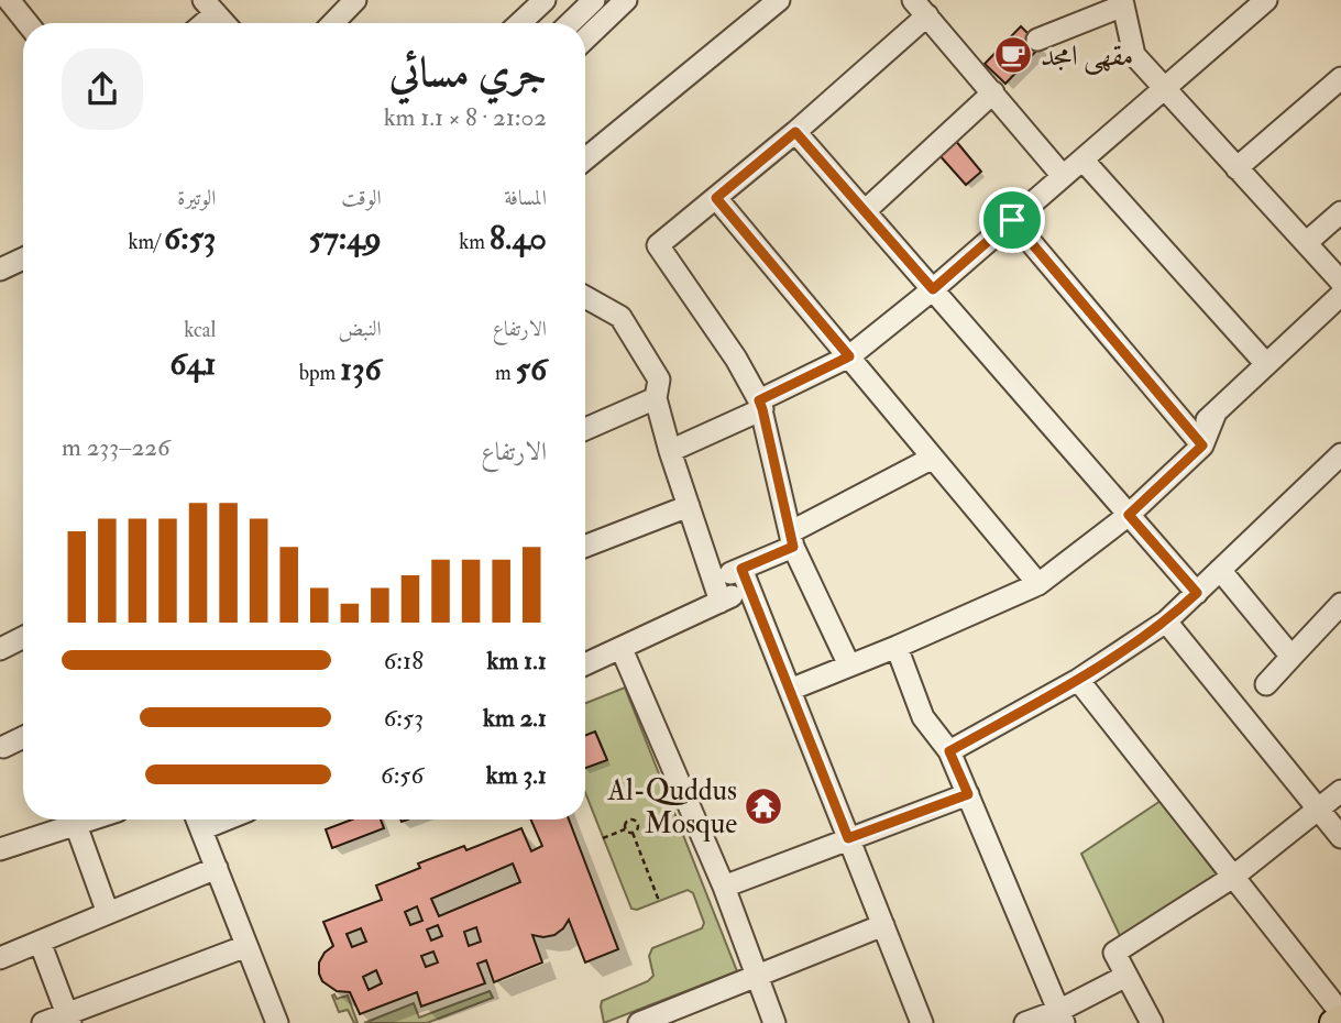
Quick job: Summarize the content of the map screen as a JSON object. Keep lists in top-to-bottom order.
{
  "places": {
    "cafe": ["مقهى امجد"],
    "temple": ["Al-Quddus Mosque"]
  },
  "page": {
    "heading": ["جري مسائي", "21:02 · 8 × 1.1 km"],
    "stats": [
      ["المسافة", "8.40 km"],
      ["الوقت", "57:49"],
      ["الوتيرة", "6:53 /km"],
      ["الارتفاع", "56 m"],
      ["النبض", "136 bpm"],
      ["kcal", "641"]
    ],
    "chart": ["الارتفاع", "226–233 m"],
    "list": [
      {
        "name": "1.1 km",
        "note": "6:18"
      },
      {
        "name": "2.1 km",
        "note": "6:53"
      },
      {
        "name": "3.1 km",
        "note": "6:56"
      }
    ]
  }
}
